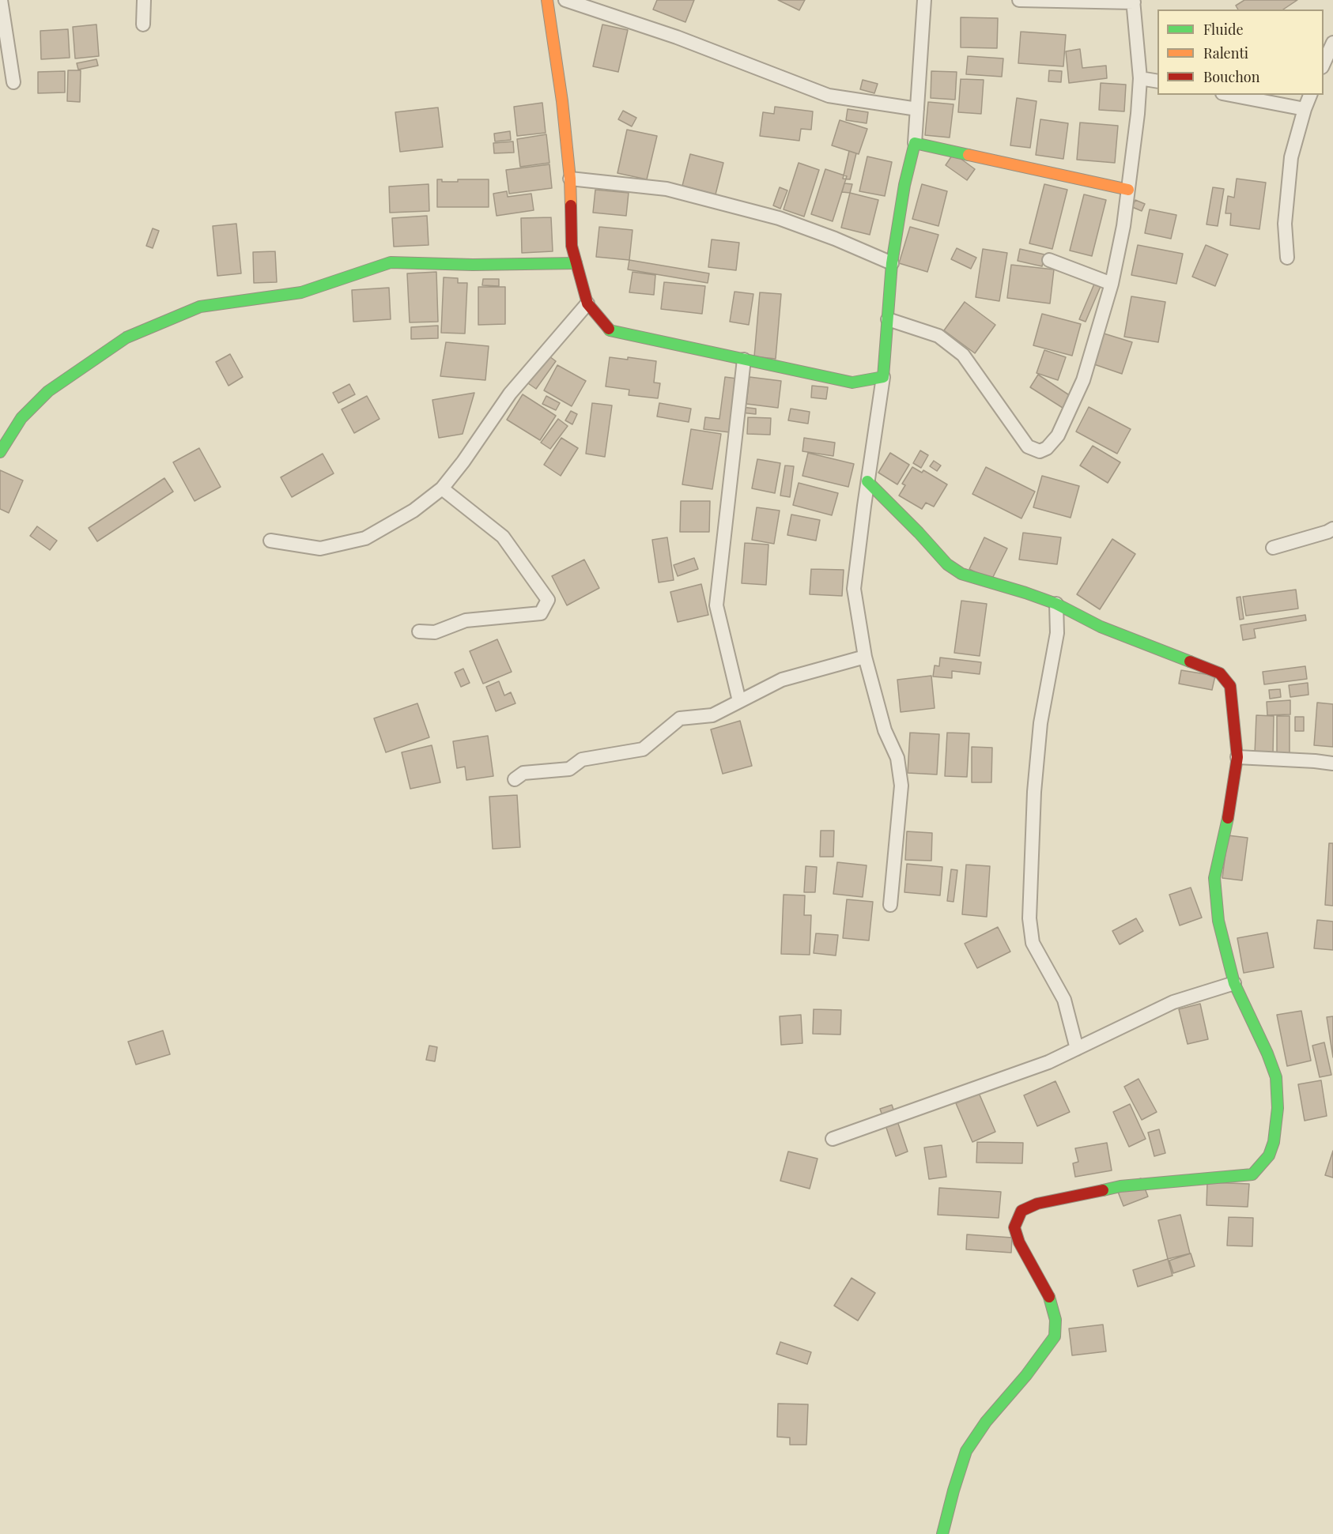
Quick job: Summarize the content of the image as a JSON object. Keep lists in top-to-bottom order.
{
  "legend": ["Fluide", "Ralenti", "Bouchon"]
}
